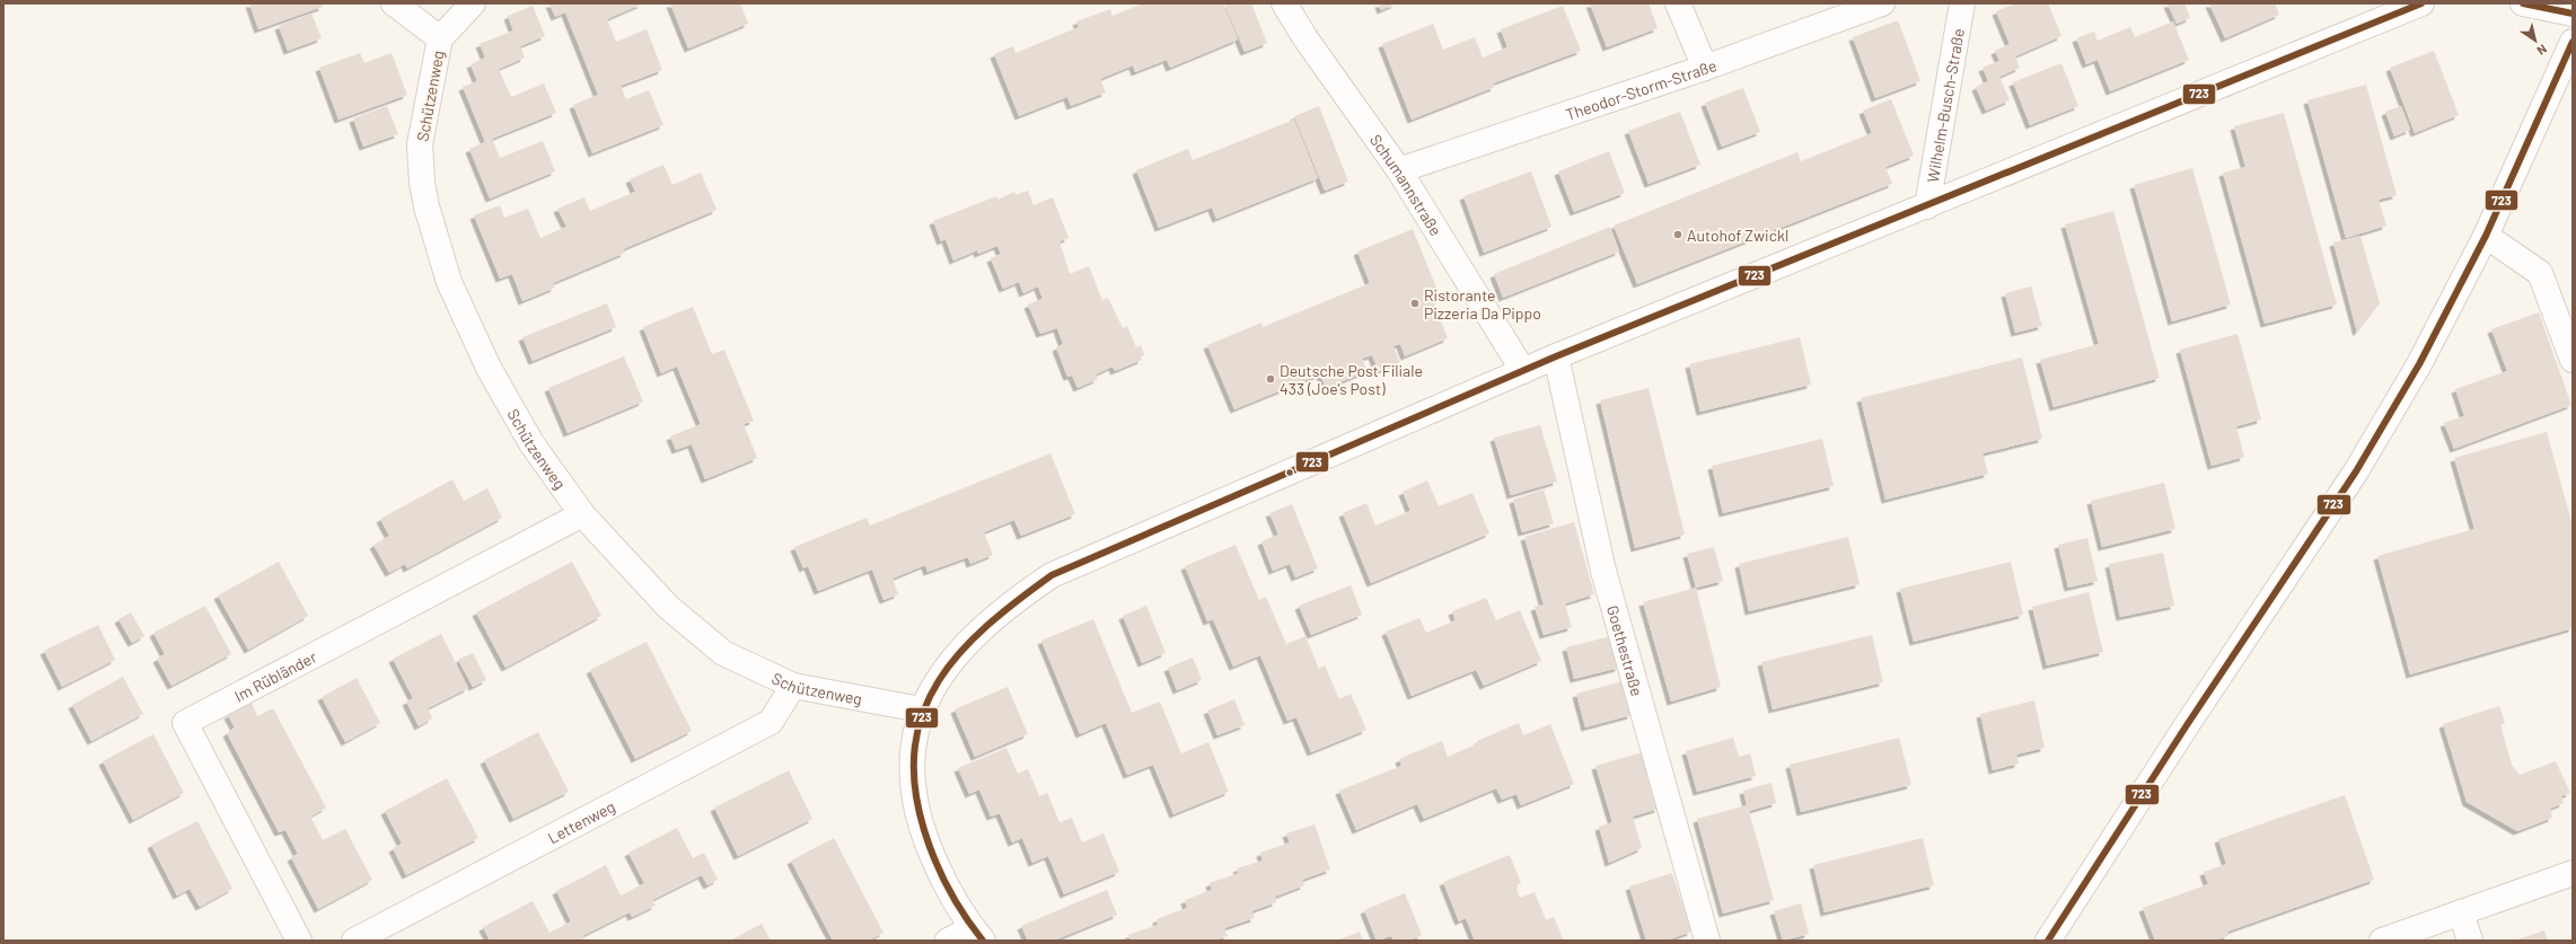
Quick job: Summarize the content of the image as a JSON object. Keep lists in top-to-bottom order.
{
  "streets": {
    "street": [
      "Theodor-Storm-Straße",
      "Schützenweg",
      "Wilhelm-Busch-Straße",
      "Schumannstraße",
      "Goethestraße",
      "Im Rübländer",
      "Lettenweg"
    ]
  },
  "crossings": [
    ["Theodor-Storm-Straße", "Schumannstraße"],
    ["Schützenweg", "Im Rübländer"],
    ["Schützenweg", "Lettenweg"]
  ],
  "places": ["Autohof Zwickl", "Ristorante Pizzeria Da Pippo", "Deutsche Post Filiale 433 (Joe's Post)"],
  "lines": ["transit line 723"],
  "north": "bottom right"
}
